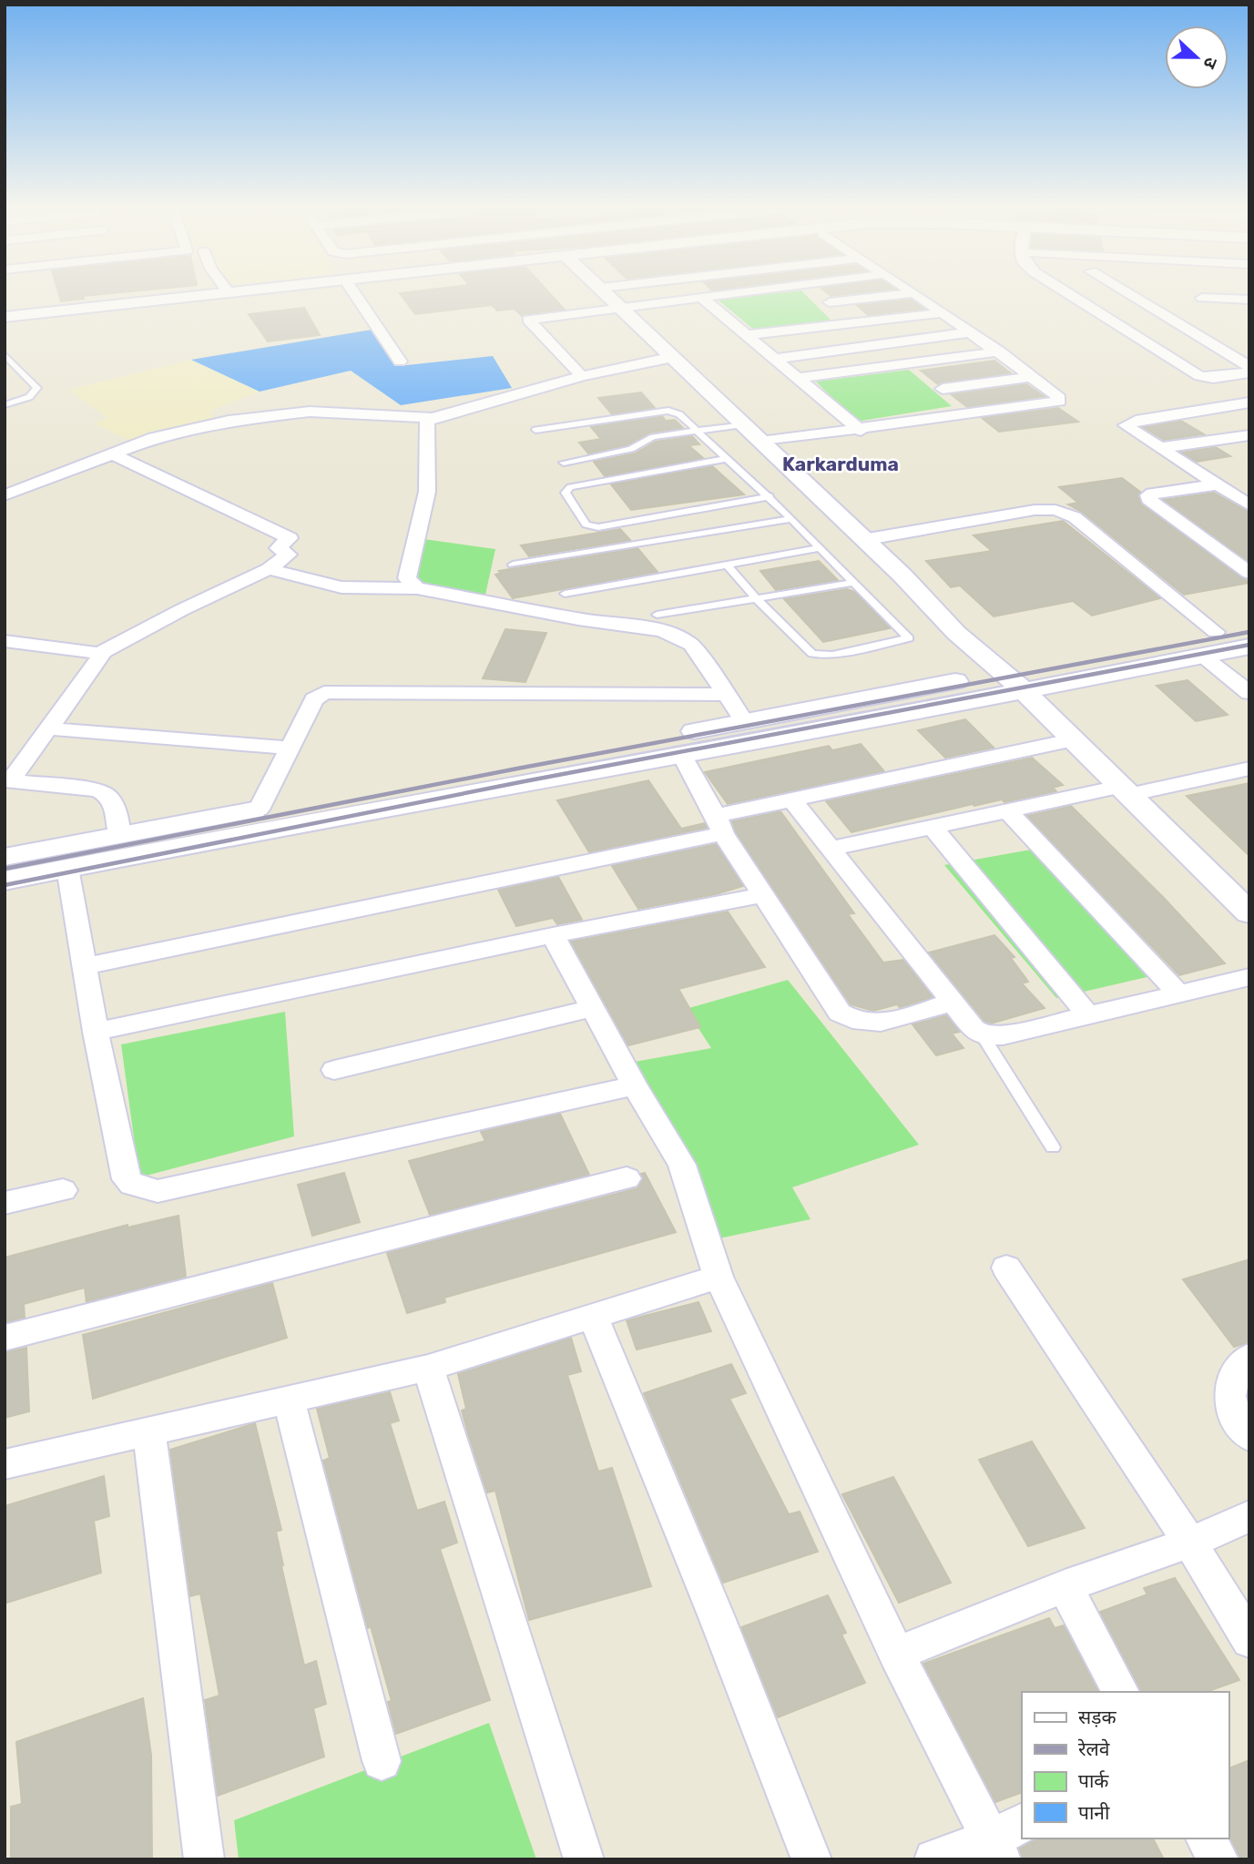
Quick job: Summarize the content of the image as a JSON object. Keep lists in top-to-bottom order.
{
  "districts": ["Karkarduma"],
  "legend": [
    "सड़क",
    "रेलवे",
    "पार्क",
    "पानी"
  ],
  "north": "right"
}
